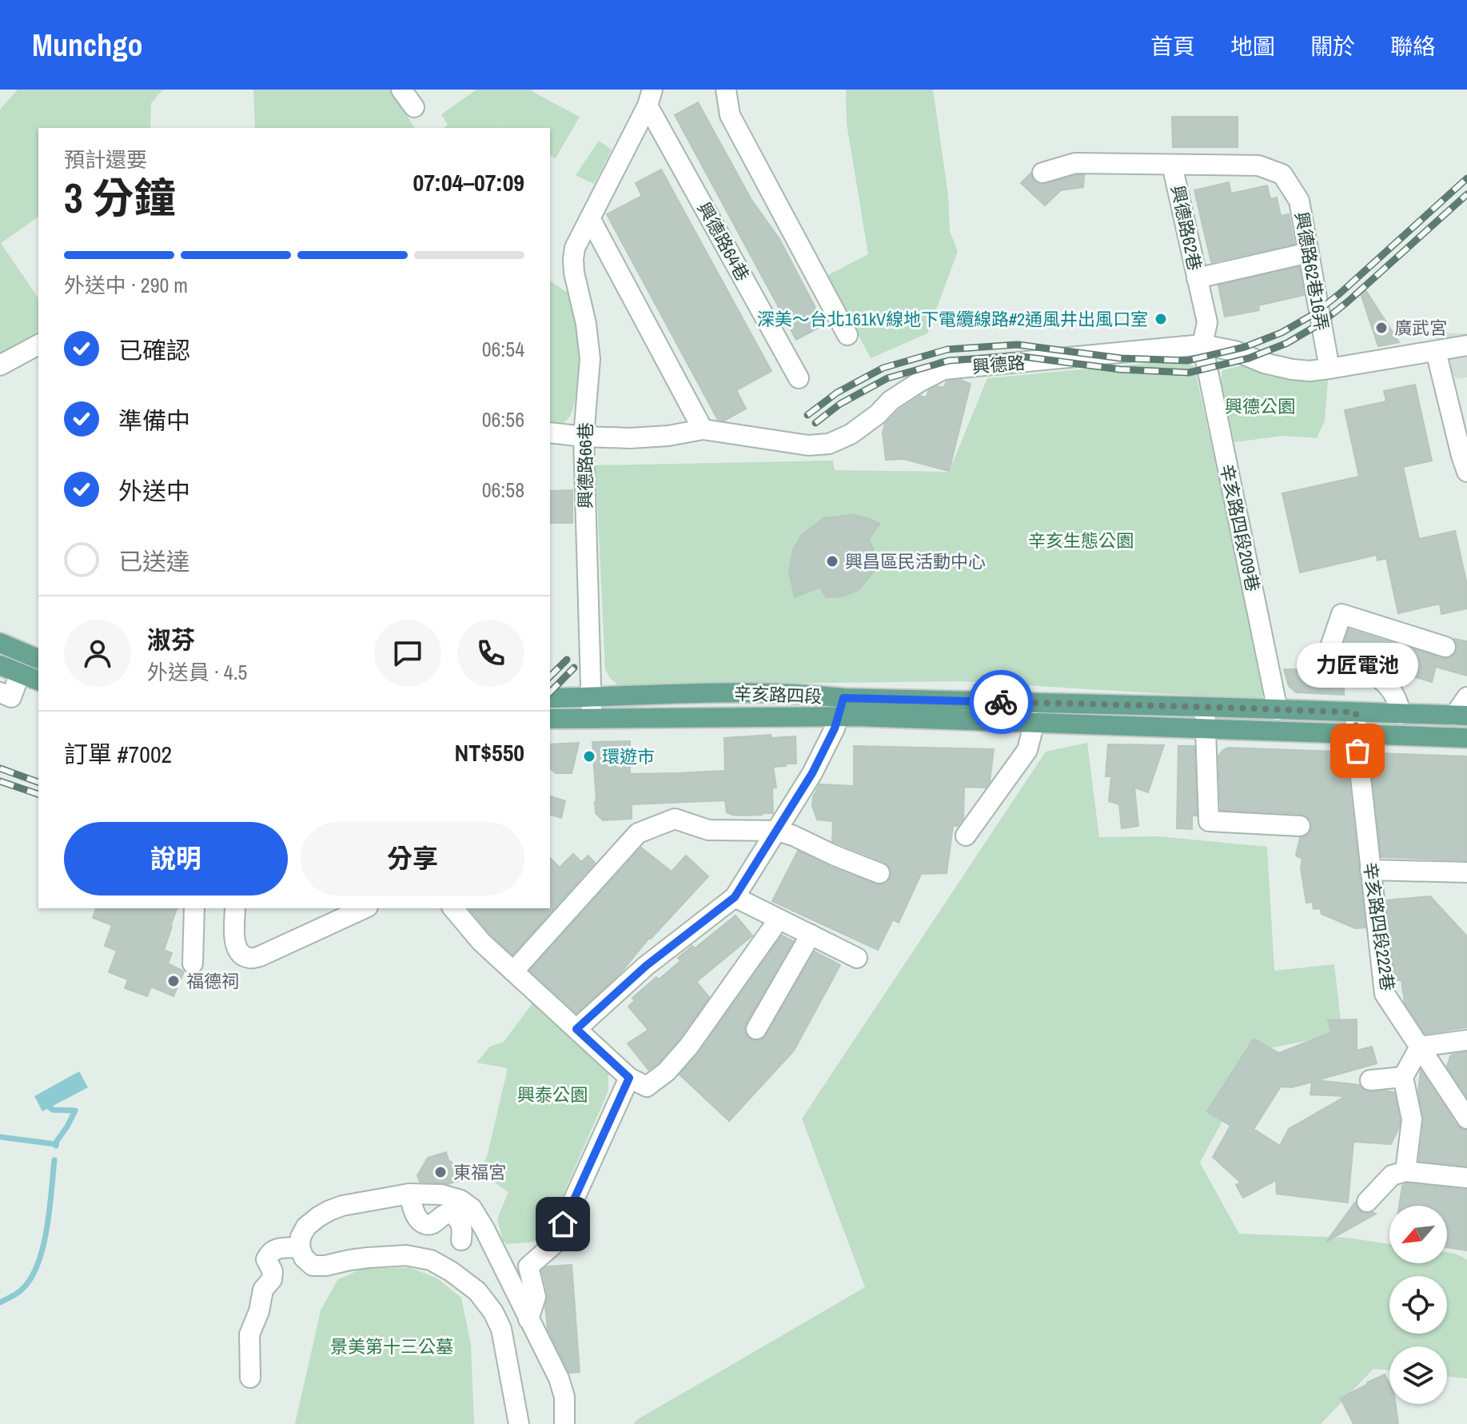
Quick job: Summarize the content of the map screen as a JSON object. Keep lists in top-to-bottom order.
{
  "streets": {
    "main road": ["辛亥路四段"],
    "street": [
      "興德路62巷",
      "興德路64巷",
      "興德路62巷16弄",
      "興德路",
      "興德路66巷",
      "辛亥路四段209巷",
      "辛亥路四段222巷"
    ]
  },
  "crossings": [
    ["興德路62巷", "興德路62巷16弄"],
    ["興德路62巷", "興德路"],
    ["興德路62巷", "辛亥路四段209巷"],
    ["興德路64巷", "興德路66巷"],
    ["興德路62巷16弄", "興德路"],
    ["興德路", "興德路66巷"],
    ["興德路", "辛亥路四段209巷"],
    ["興德路66巷", "辛亥路四段"],
    ["辛亥路四段209巷", "辛亥路四段"],
    ["辛亥路四段", "辛亥路四段222巷"]
  ],
  "parks": [
    "興德公園",
    "辛亥生態公園",
    "興泰公園",
    "景美第十三公墓"
  ],
  "places": [
    "深美～台北161kV線地下電纜線路#2通風井出風口室",
    "廣武宮",
    "興昌區民活動中心",
    "力匠電池",
    "環遊市",
    "福德祠",
    "東福宮"
  ],
  "north": "bottom left",
  "page": {
    "header": "Munchgo",
    "nav": [
      "首頁",
      "地圖",
      "關於",
      "聯絡"
    ],
    "heading": ["3 分鐘", "預計還要", "07:04–07:09"],
    "panel": [
      "淑芬",
      "外送員 · 4.5",
      "訂單 #7002",
      "NT$550"
    ],
    "bar": "外送中 · 290 m",
    "list": [
      ["已確認", "06:54"],
      ["準備中", "06:56"],
      ["外送中", "06:58"],
      "已送達"
    ],
    "bubble": "力匠電池",
    "buttons": ["說明", "分享"]
  }
}
